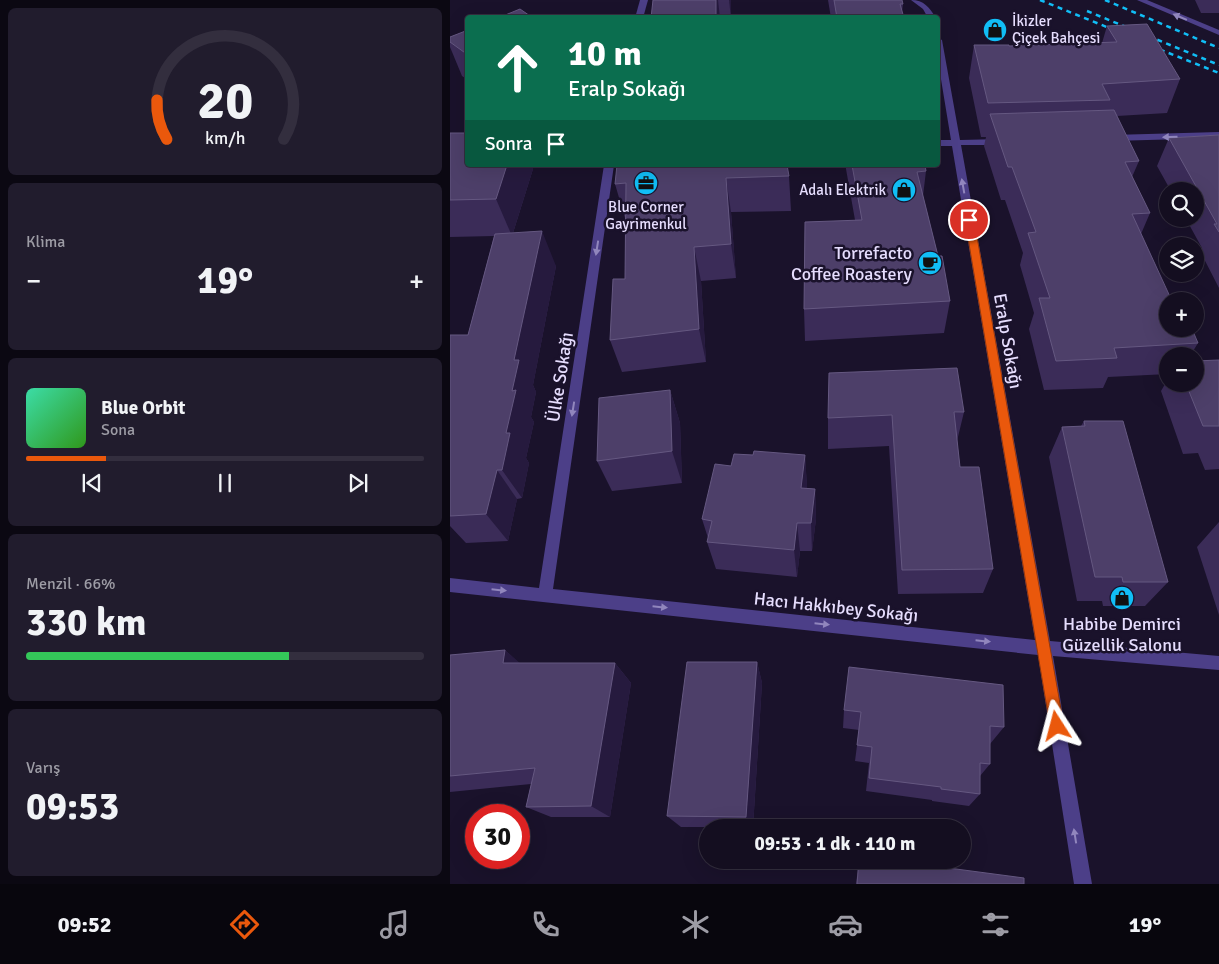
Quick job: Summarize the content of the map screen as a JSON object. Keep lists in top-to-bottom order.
{
  "streets": {
    "street": ["Eralp Sokağı", "Ülke Sokağı", "Hacı Hakkıbey Sokağı"]
  },
  "crossings": [
    ["Eralp Sokağı", "Hacı Hakkıbey Sokağı"],
    ["Ülke Sokağı", "Hacı Hakkıbey Sokağı"]
  ],
  "one_way": ["Eralp Sokağı", "Ülke Sokağı", "Hacı Hakkıbey Sokağı"],
  "places": {
    "shop": ["İkizler Çiçek Bahçesi", "Adalı Elektrik", "Habibe Demirci Güzellik Salonu"],
    "office": ["Blue Corner Gayrimenkul"],
    "cafe": ["Torrefacto Coffee Roastery"]
  },
  "page": {
    "turn": ["10 m", "Eralp Sokağı"],
    "then": "Sonra",
    "map_buttons": ["+", "−"],
    "tile": [
      "Klima",
      ["Menzil · 66%", "330 km"],
      ["Varış", "09:53"]
    ],
    "heat": ["−", "19°", "+"],
    "song": ["Blue Orbit", "Sona"],
    "limit": "30",
    "trip": "09:53 · 1 dk · 110 m",
    "tabs": ["09:52", "19°"],
    "gauge": ["20", "km/h"]
  }
}
